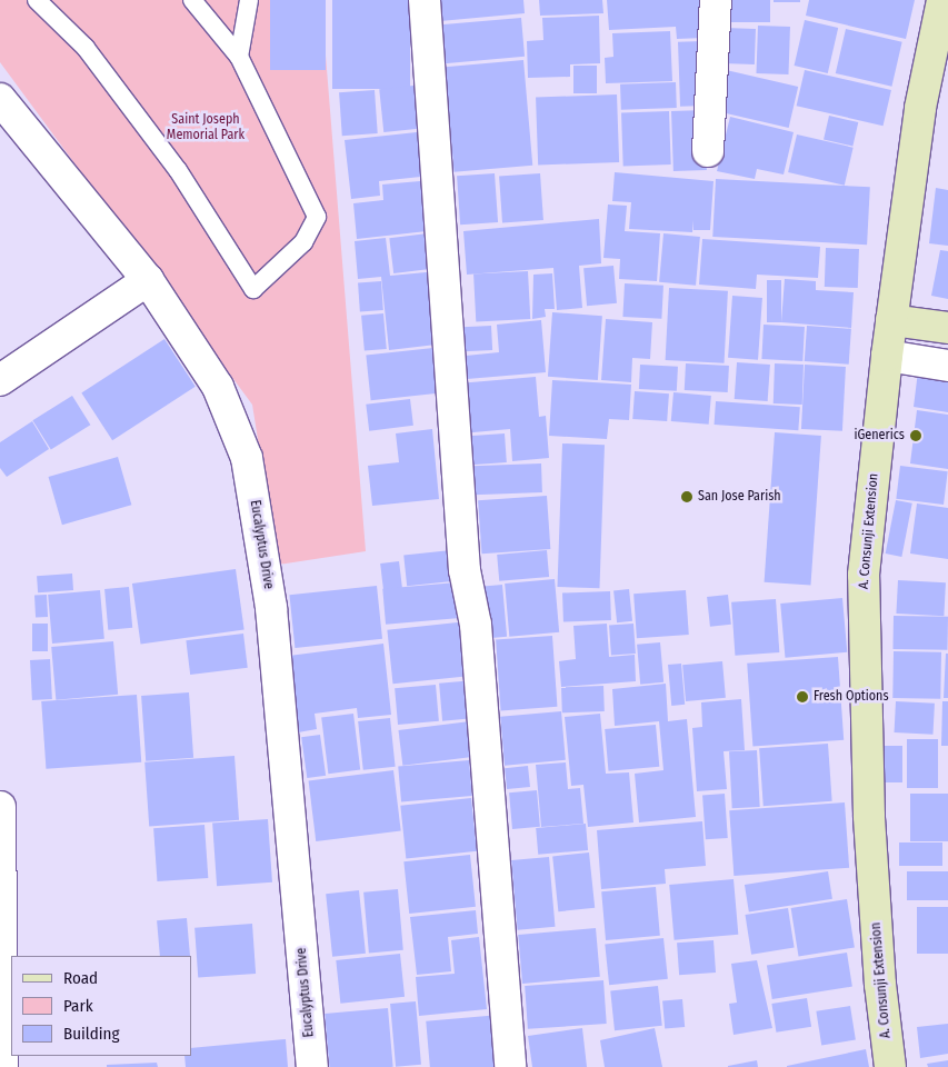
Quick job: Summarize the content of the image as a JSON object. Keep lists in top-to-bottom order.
{
  "streets": {
    "main road": ["A. Consunji Extension"],
    "street": ["Eucalyptus Drive"]
  },
  "parks": ["Saint Joseph Memorial Park"],
  "places": ["iGenerics", "San Jose Parish", "Fresh Options"],
  "legend": ["Road", "Park", "Building"]
}
